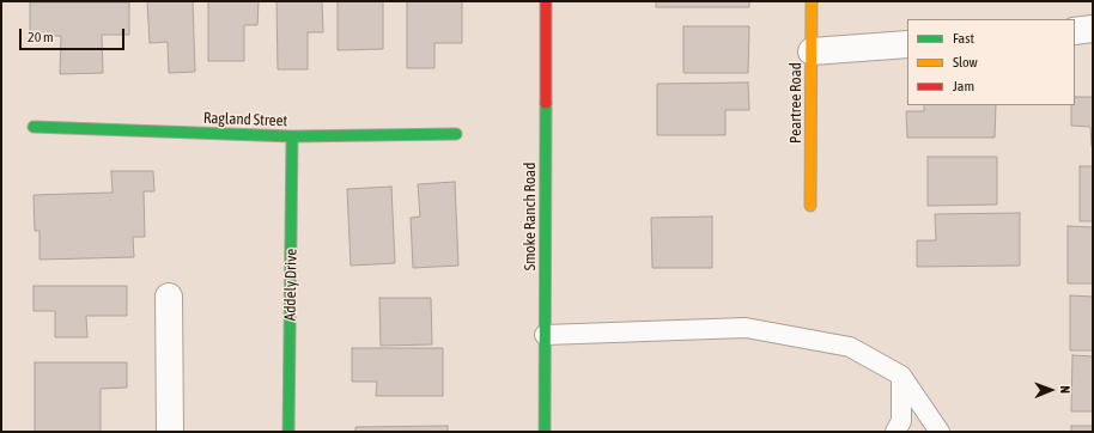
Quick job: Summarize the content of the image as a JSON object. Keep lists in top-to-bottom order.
{
  "streets": {
    "street": [
      "Peartree Road",
      "Ragland Street",
      "Smoke Ranch Road",
      "Addely Drive"
    ]
  },
  "crossings": [
    ["Ragland Street", "Addely Drive"]
  ],
  "legend": ["Fast", "Slow", "Jam"],
  "scale_bar": "20 m",
  "north": "right"
}
